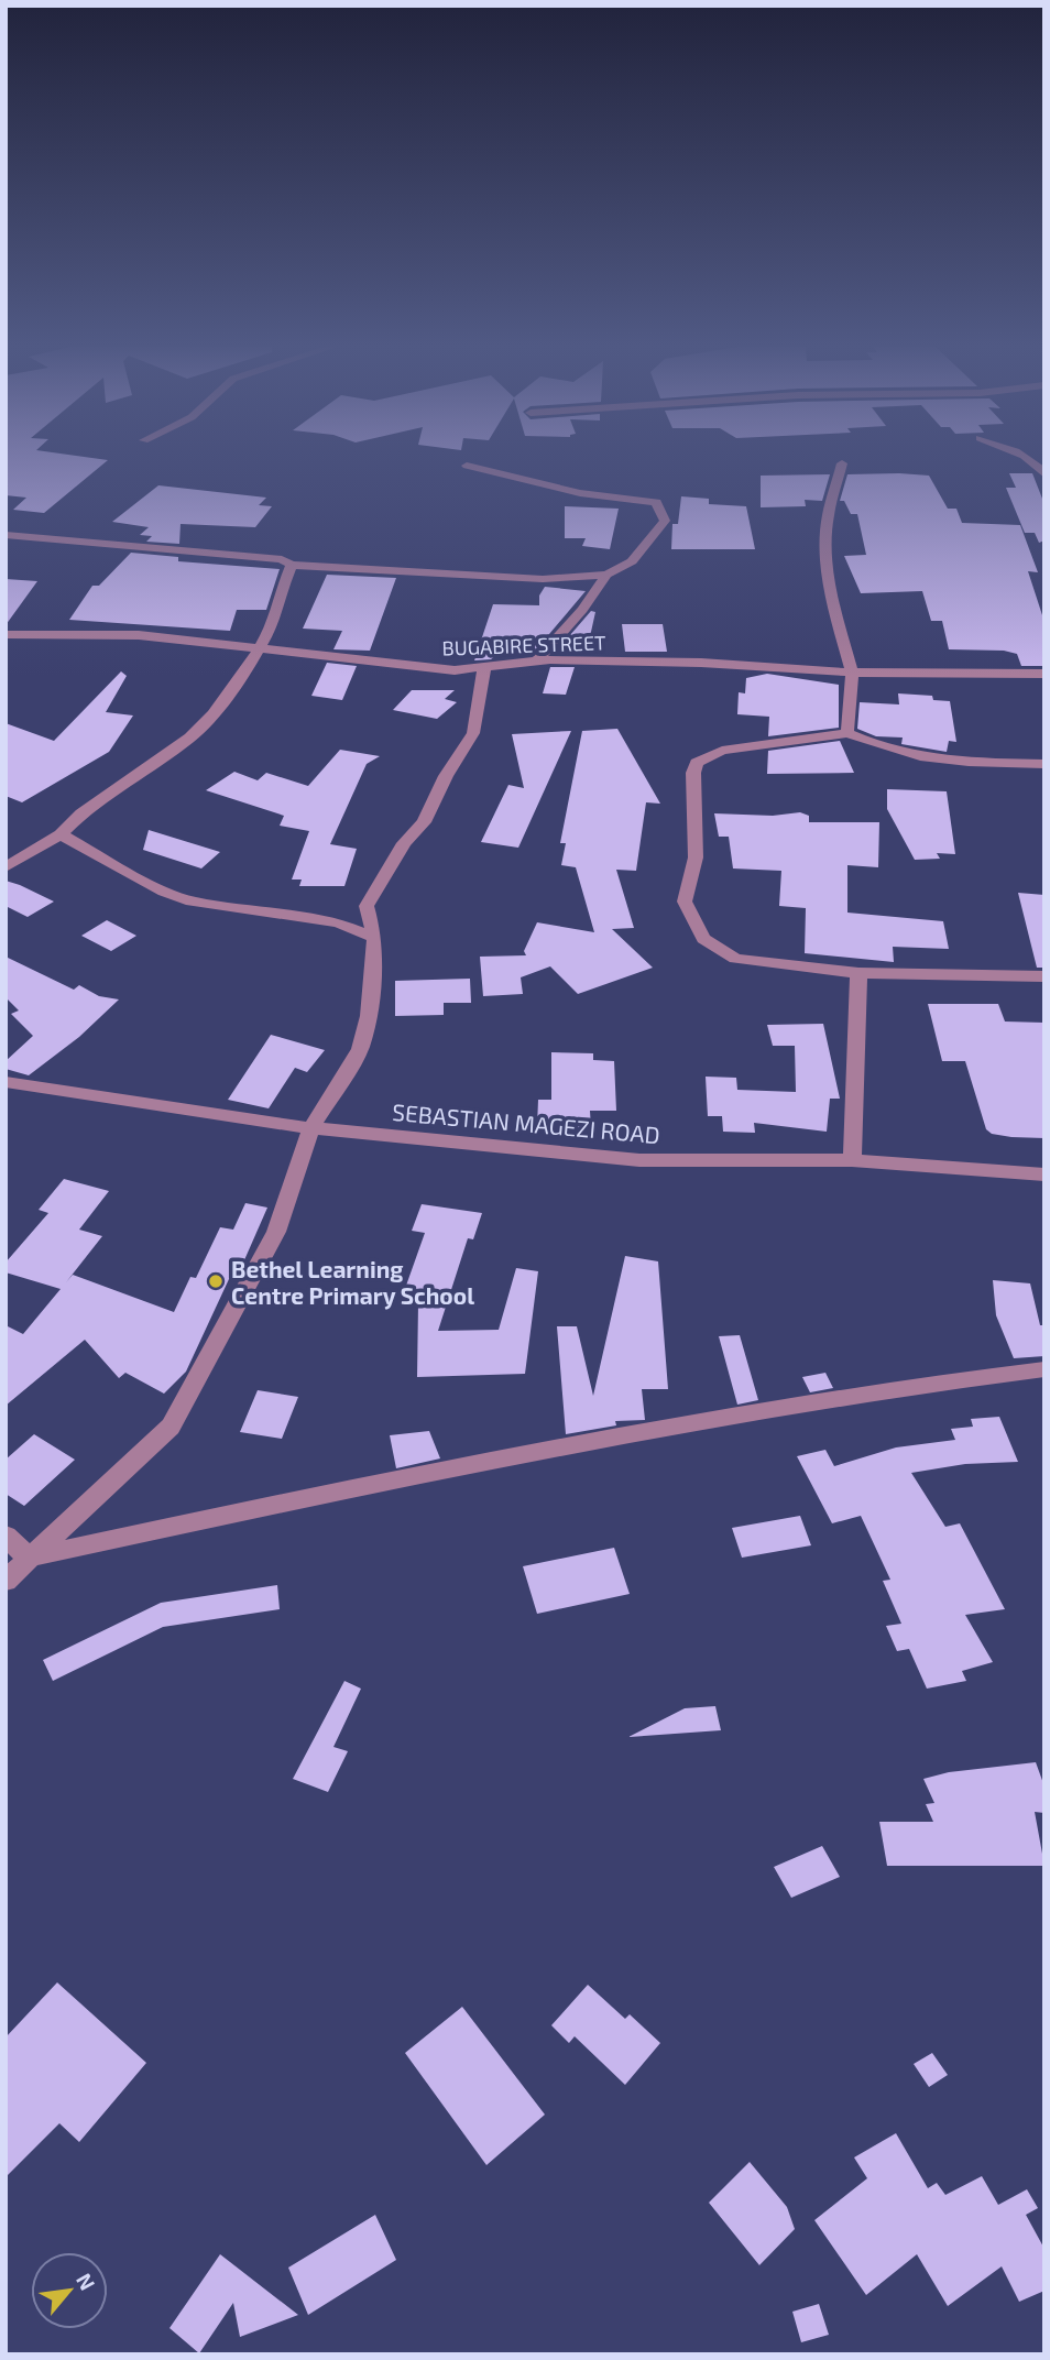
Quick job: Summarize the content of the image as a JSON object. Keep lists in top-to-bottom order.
{
  "streets": {
    "street": ["BUGABIRE STREET", "SEBASTIAN MAGEZI ROAD"]
  },
  "places": ["Bethel Learning Centre Primary School"],
  "north": "top right"
}
